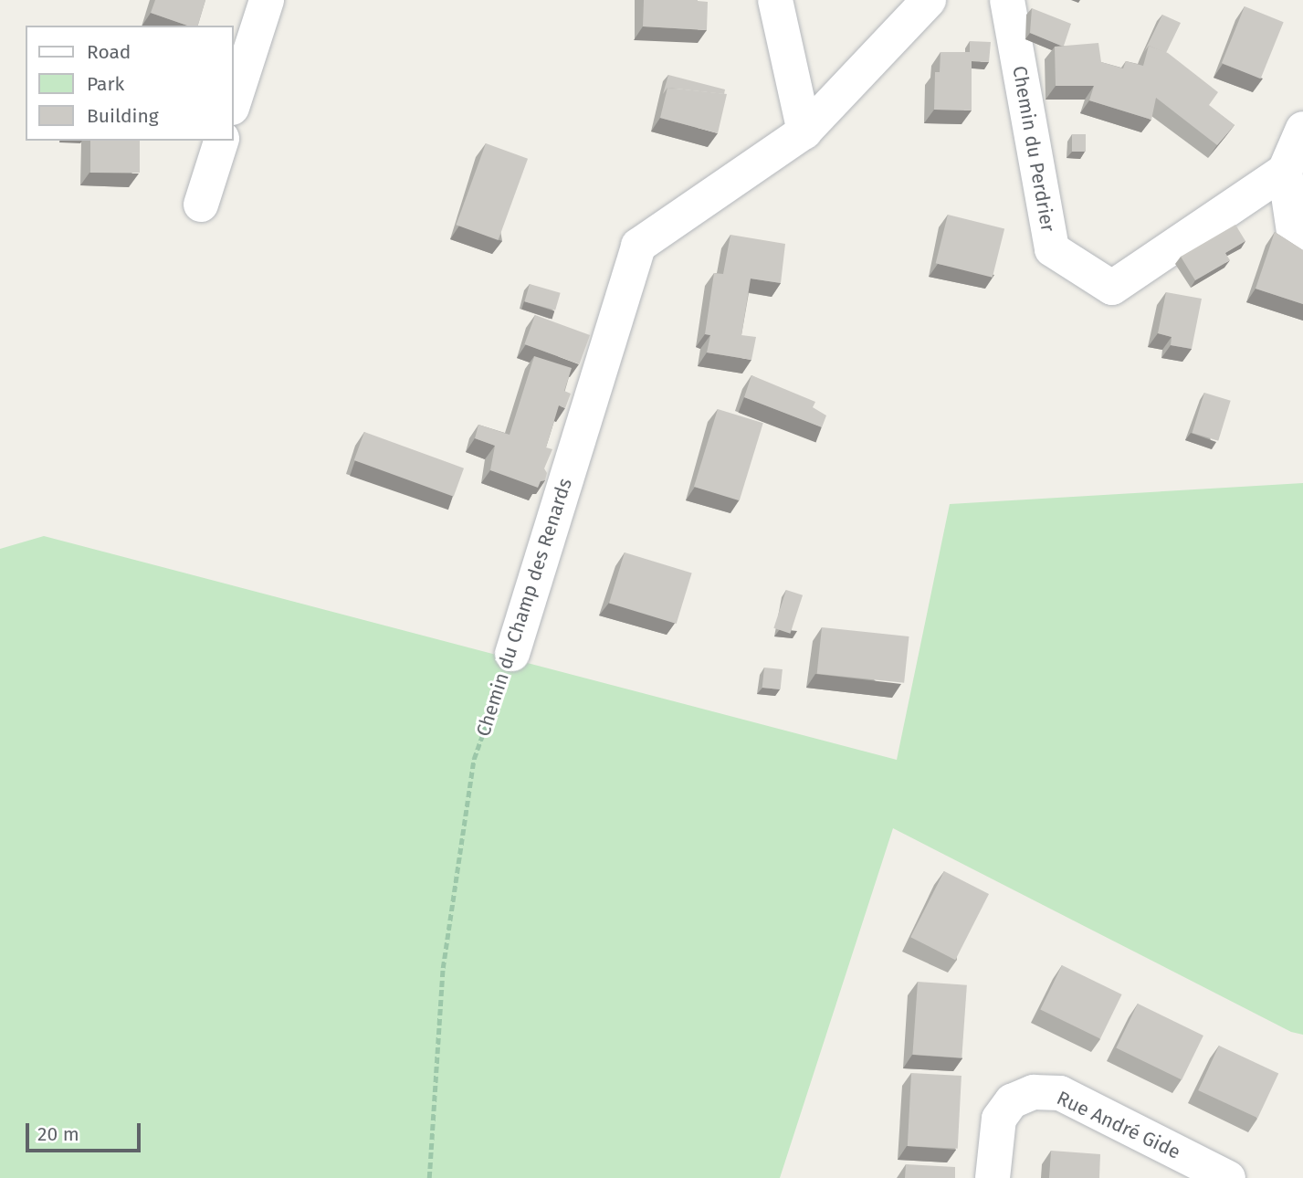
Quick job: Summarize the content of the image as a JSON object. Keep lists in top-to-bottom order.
{
  "streets": {
    "street": ["Chemin du Perdrier", "Chemin du Champ des Renards", "Rue André Gide"]
  },
  "legend": ["Road", "Park", "Building"],
  "scale_bar": "20 m"
}
